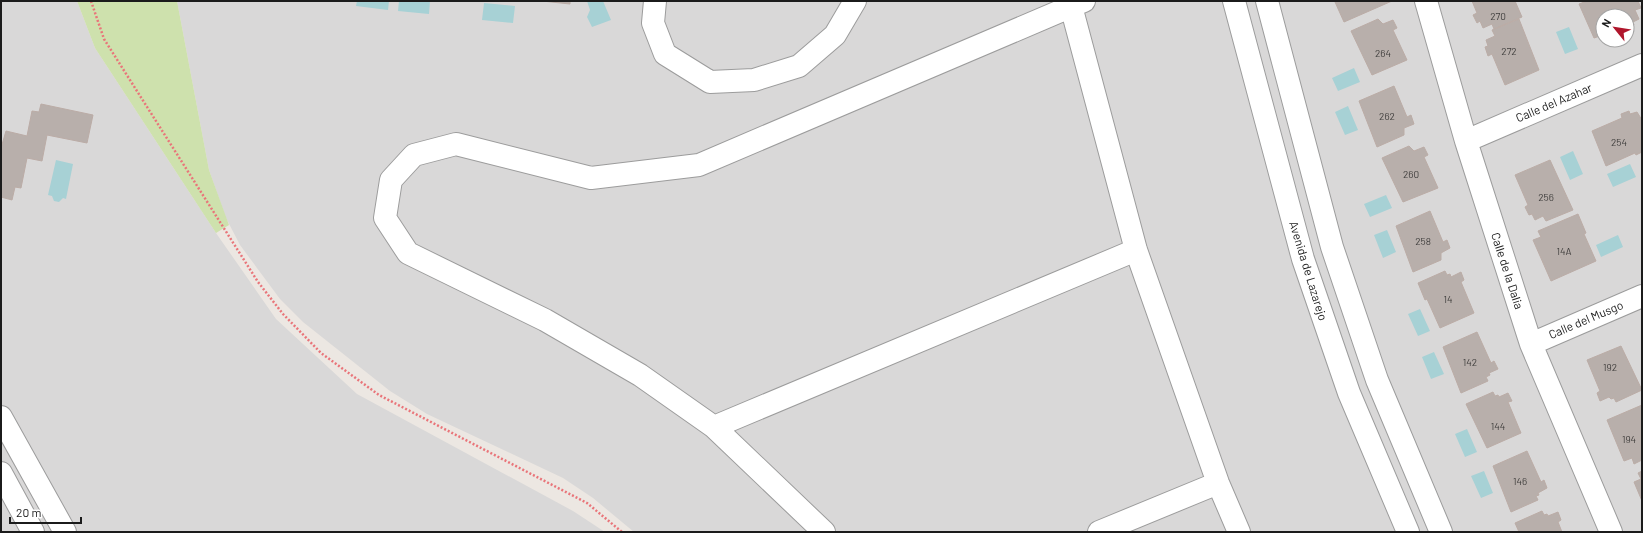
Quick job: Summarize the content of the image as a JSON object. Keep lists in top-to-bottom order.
{
  "streets": {
    "street": [
      "Calle del Azahar",
      "Avenida de Lazarejo",
      "Calle de la Dalia",
      "Calle del Musgo"
    ]
  },
  "crossings": [
    ["Calle del Azahar", "Calle de la Dalia"],
    ["Calle de la Dalia", "Calle del Musgo"]
  ],
  "house_numbers": [
    "270",
    "272",
    "264",
    "262",
    "254",
    "260",
    "256",
    "258",
    "14A",
    "14",
    "142",
    "192",
    "144",
    "194",
    "146"
  ],
  "scale_bar": "20 m",
  "north": "top left"
}
